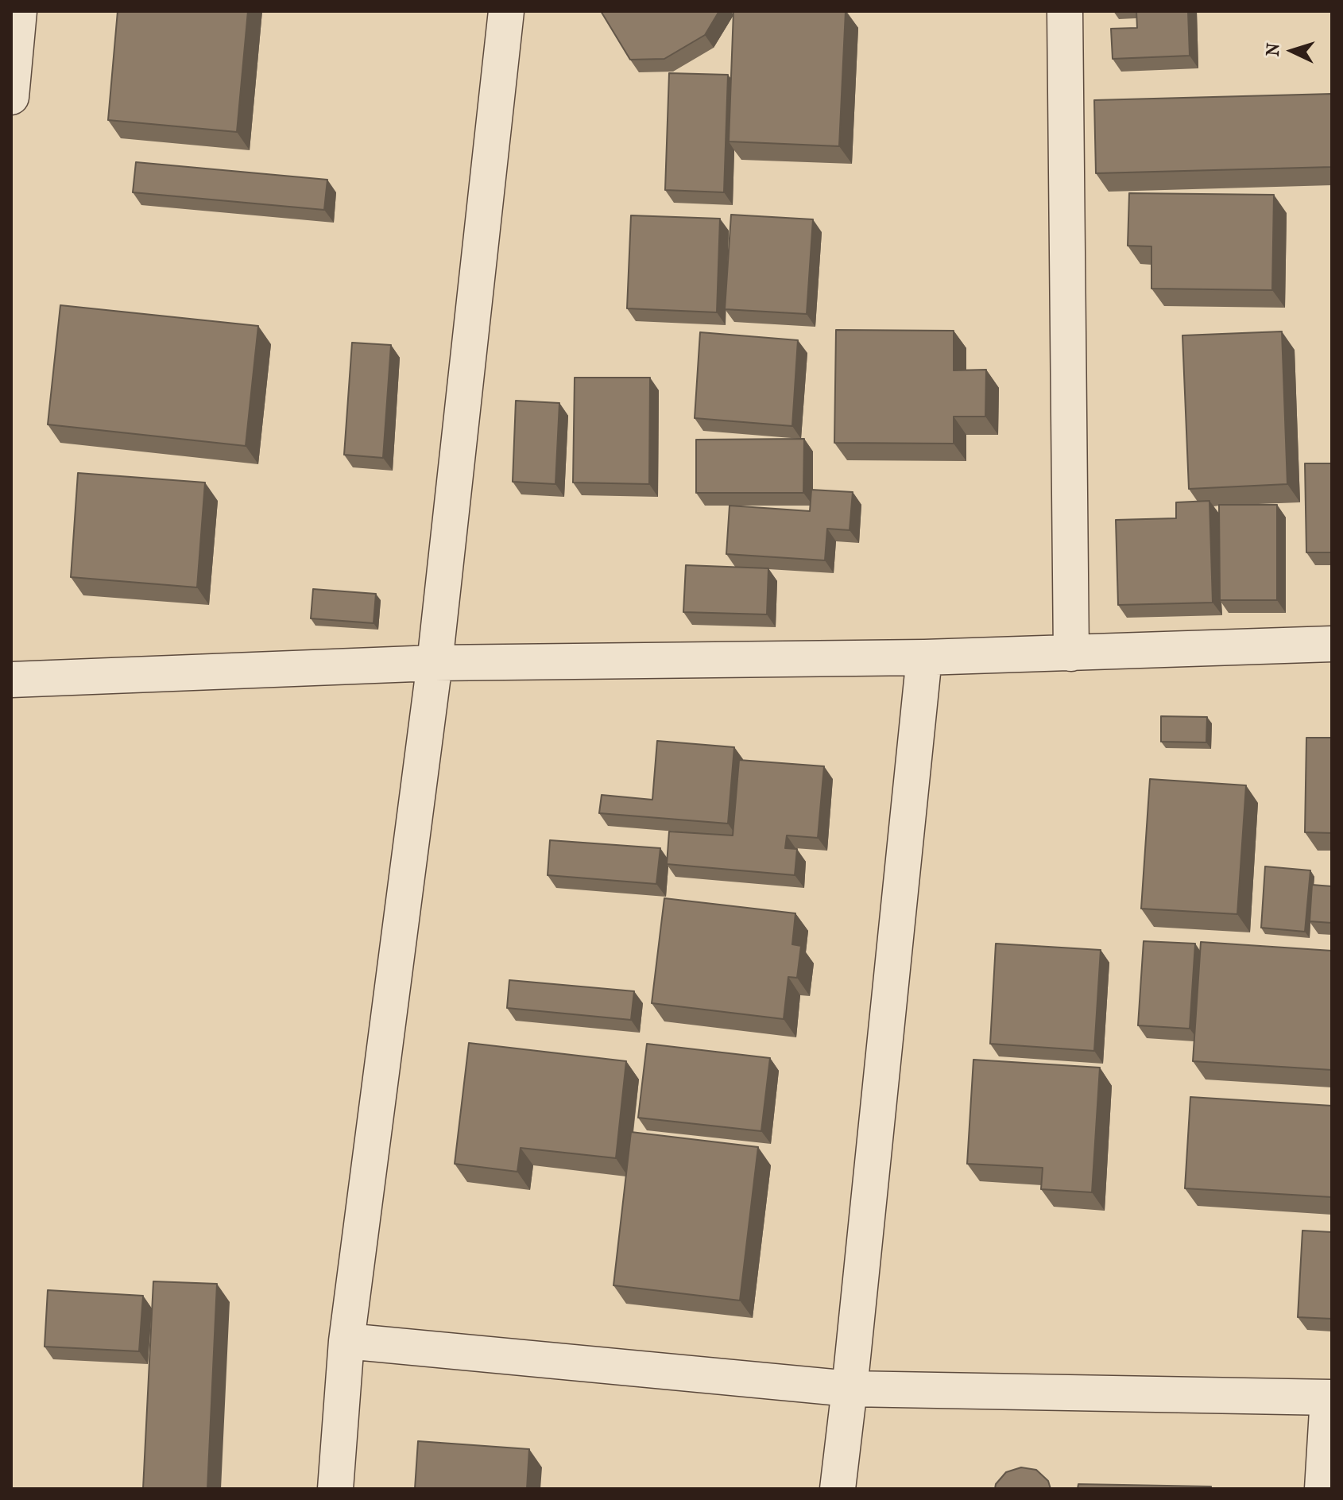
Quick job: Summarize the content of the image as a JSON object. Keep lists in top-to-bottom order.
{
  "north": "left"
}
